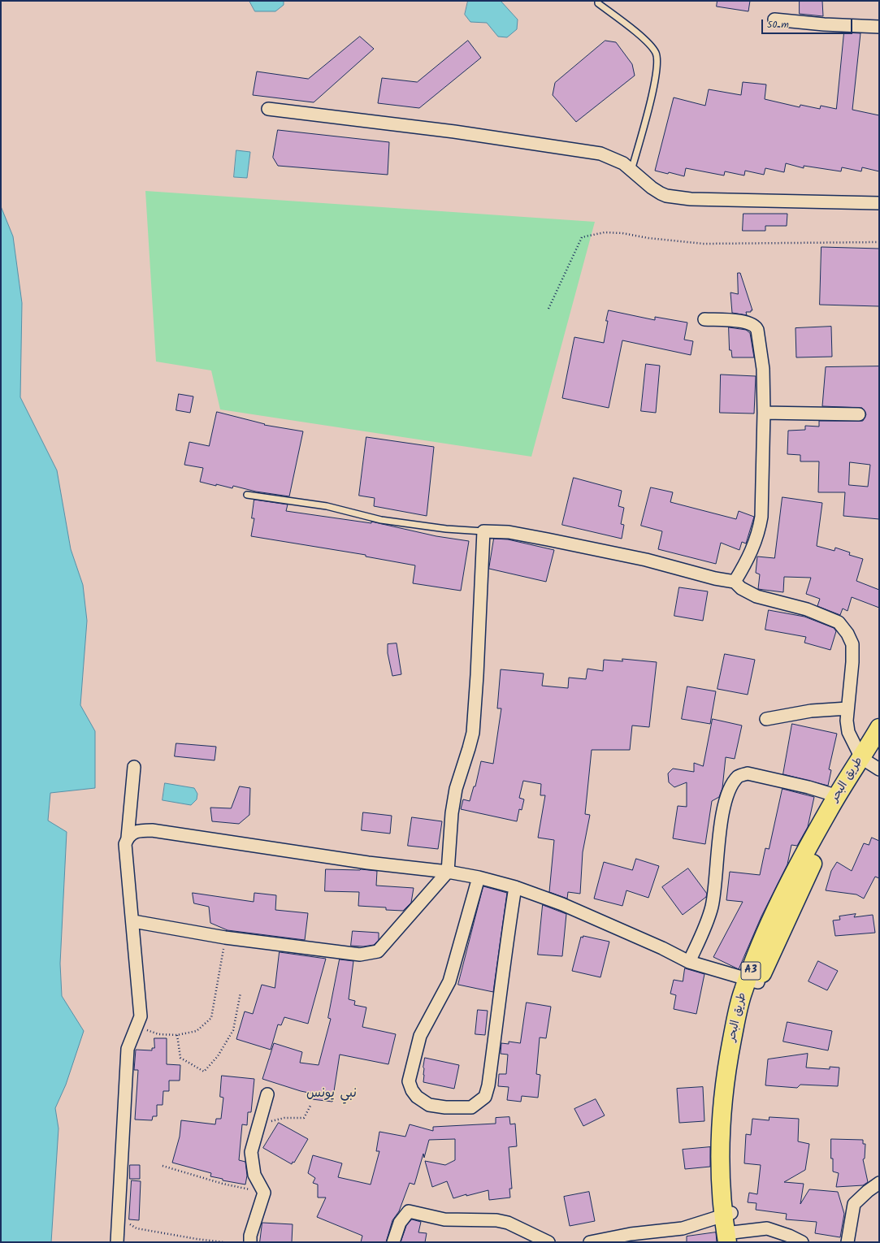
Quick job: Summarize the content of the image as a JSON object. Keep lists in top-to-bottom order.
{
  "streets": {
    "highway": ["طريق البحر", "A3"]
  },
  "districts": ["نبي يونس"],
  "scale_bar": "50 m"
}
